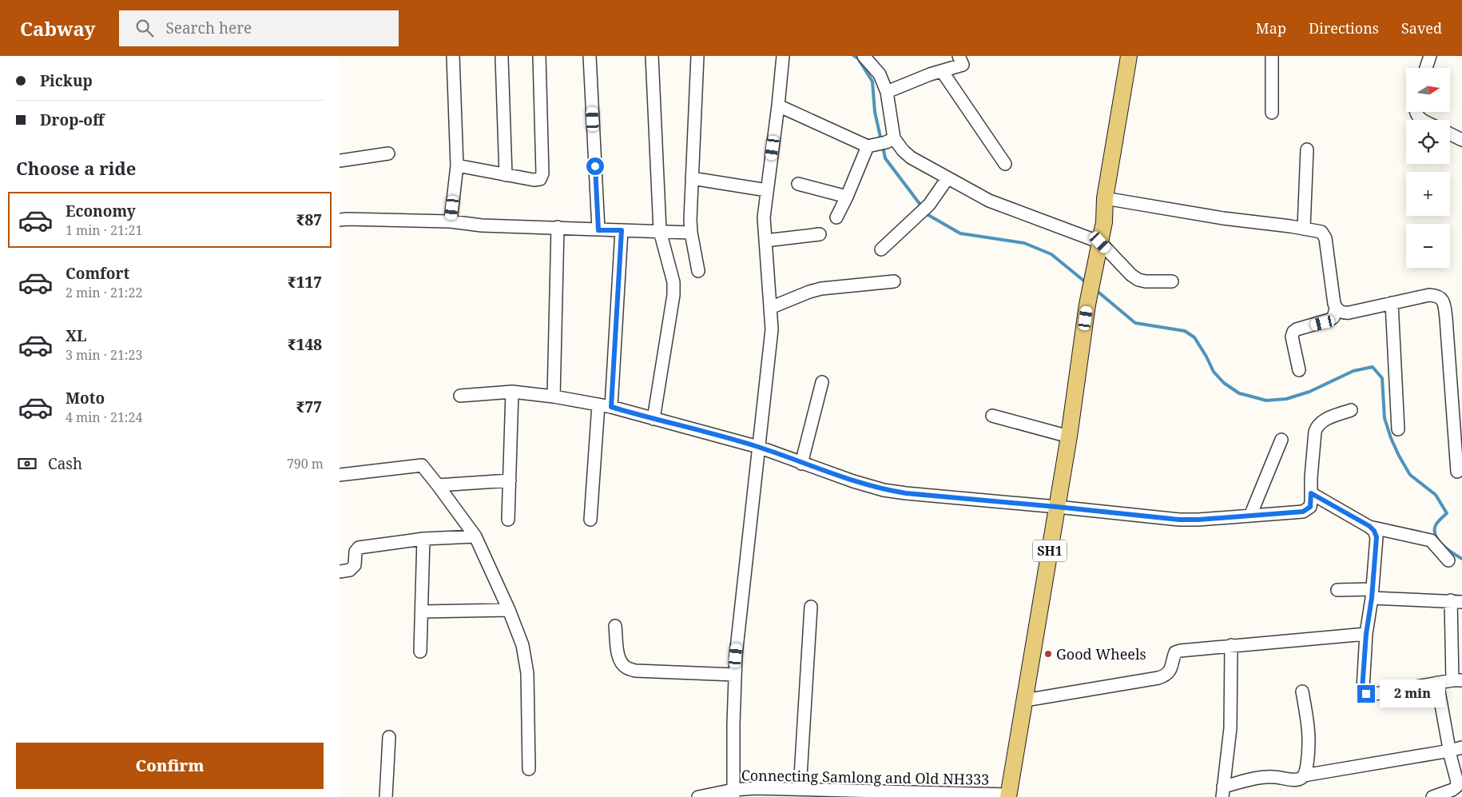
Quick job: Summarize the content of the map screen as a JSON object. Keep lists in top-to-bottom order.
{
  "streets": {
    "main road": ["SH1"],
    "street": ["Connecting Samlong and Old NH333"]
  },
  "crossings": [
    ["SH1", "Connecting Samlong and Old NH333"]
  ],
  "places": ["Good Wheels"],
  "north": "right",
  "page": {
    "header": "Cabway",
    "search": "Search here",
    "nav": ["Map", "Directions", "Saved"],
    "banner": ["Pickup", "Drop-off"],
    "map_buttons": ["+", "−"],
    "heading": "Choose a ride",
    "list": [
      {
        "name": "Economy",
        "note": "1 min · 21:21",
        "value": "₹87"
      },
      {
        "name": "Comfort",
        "note": "2 min · 21:22",
        "value": "₹117"
      },
      {
        "name": "XL",
        "note": "3 min · 21:23",
        "value": "₹148"
      },
      {
        "name": "Moto",
        "note": "4 min · 21:24",
        "value": "₹77"
      }
    ],
    "pay": ["Cash", "790 m"],
    "bubble": "2 min",
    "buttons": "Confirm"
  }
}
